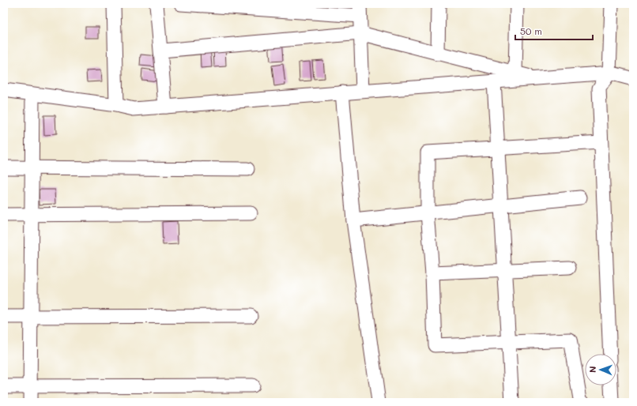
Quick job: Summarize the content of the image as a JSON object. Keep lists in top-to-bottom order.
{
  "scale_bar": "50 m",
  "north": "left"
}
